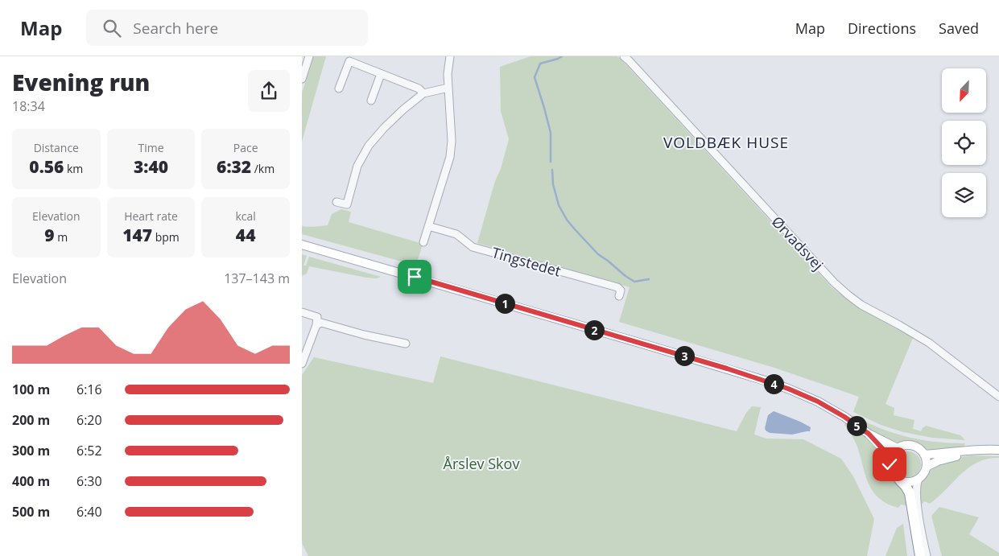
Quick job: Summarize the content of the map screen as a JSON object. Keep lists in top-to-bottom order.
{
  "streets": {
    "street": ["Ørvadsvej", "Tingstedet"]
  },
  "districts": ["VOLDBÆK HUSE"],
  "parks": ["Årslev Skov"],
  "north": "bottom left",
  "page": {
    "header": "Map",
    "search": "Search here",
    "nav": ["Map", "Directions", "Saved"],
    "heading": ["Evening run", "18:34"],
    "stats": [
      ["Distance", "0.56 km"],
      ["Time", "3:40"],
      ["Pace", "6:32 /km"],
      ["Elevation", "9 m"],
      ["Heart rate", "147 bpm"],
      ["kcal", "44"]
    ],
    "chart": ["Elevation", "137–143 m"],
    "pins": [
      "1",
      "2",
      "3",
      "4",
      "5"
    ],
    "list": [
      {
        "name": "100 m",
        "note": "6:16"
      },
      {
        "name": "200 m",
        "note": "6:20"
      },
      {
        "name": "300 m",
        "note": "6:52"
      },
      {
        "name": "400 m",
        "note": "6:30"
      },
      {
        "name": "500 m",
        "note": "6:40"
      }
    ]
  }
}
